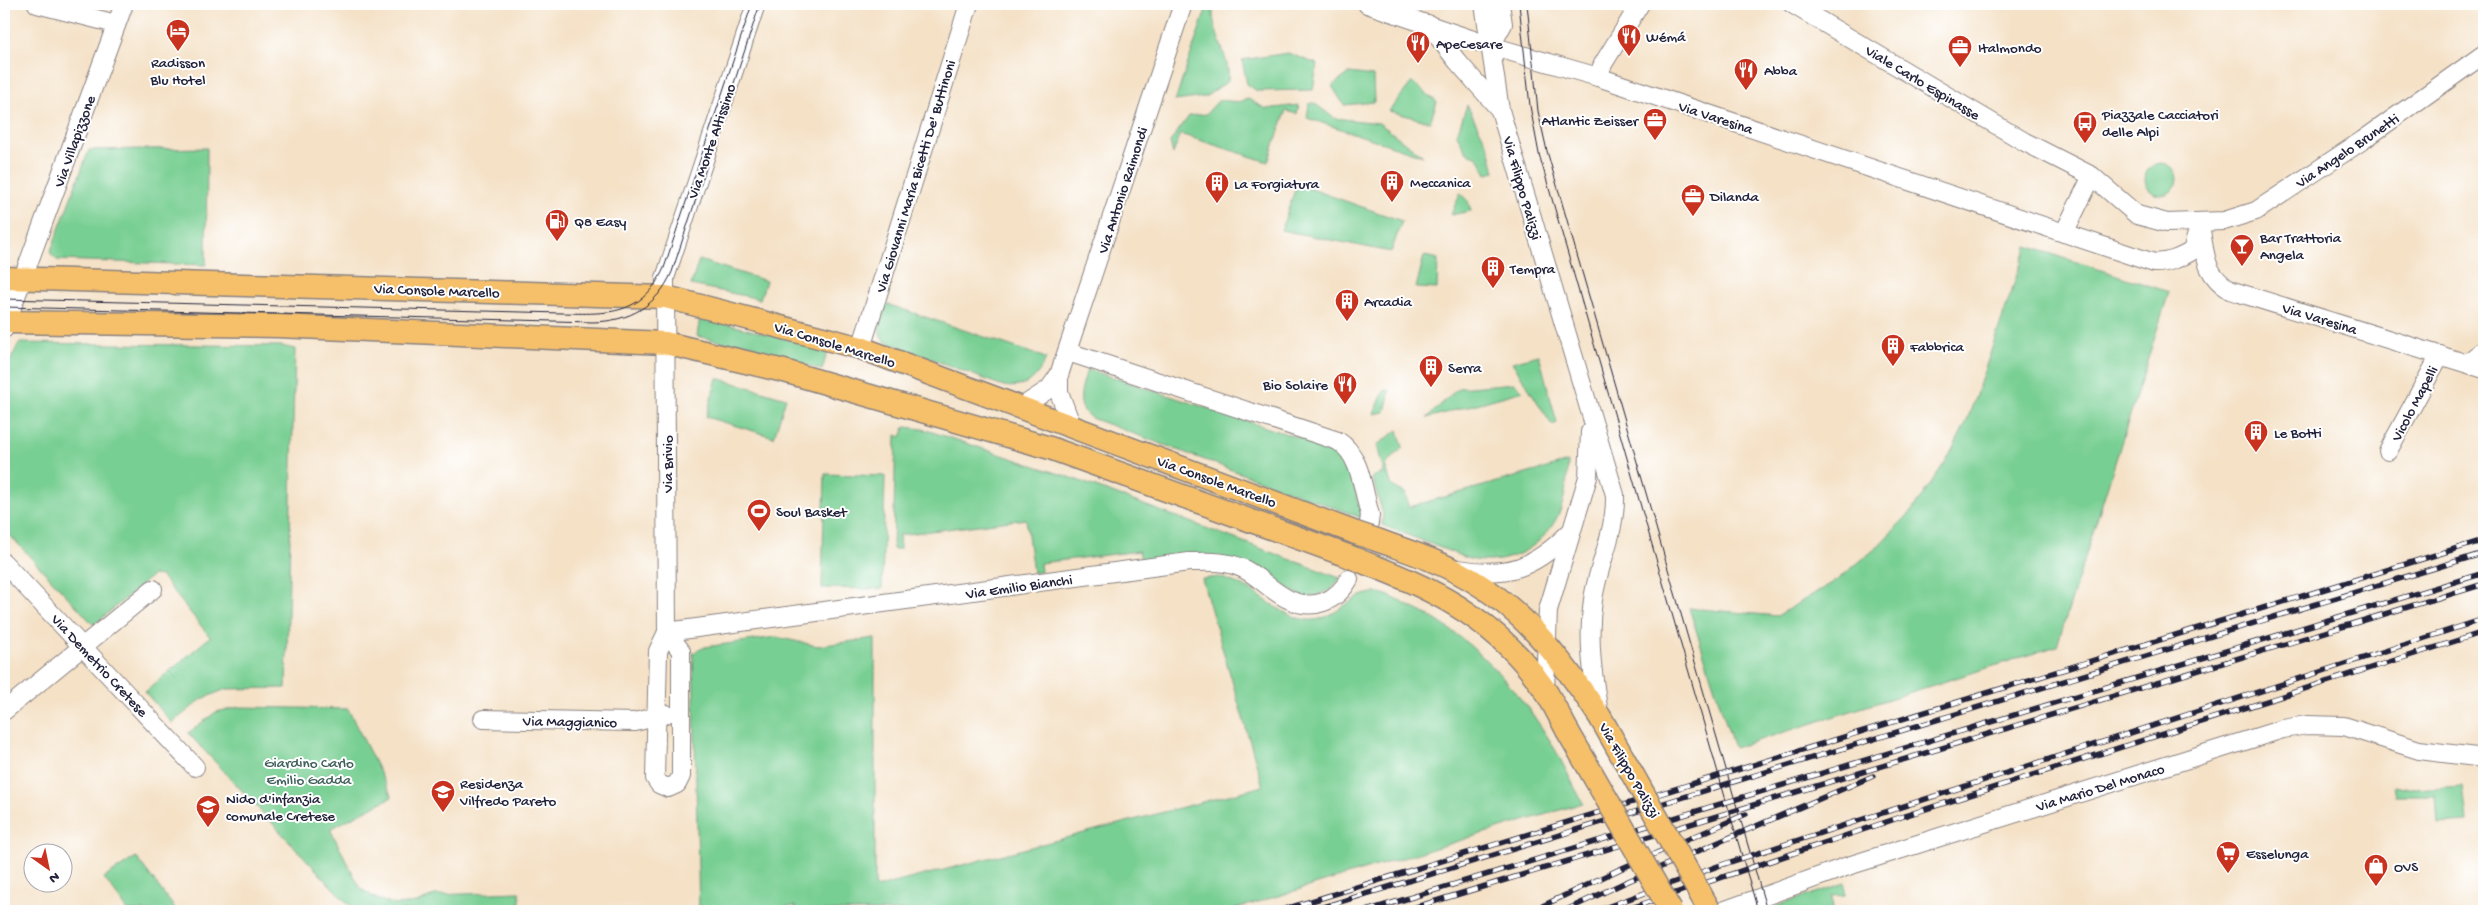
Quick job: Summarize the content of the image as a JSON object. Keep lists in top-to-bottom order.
{
  "streets": {
    "main road": ["Via Filippo Palizzi", "Via Console Marcello"],
    "street": [
      "Viale Carlo Espinasse",
      "Via Varesina",
      "Via Villapizzone",
      "Via Monte Altissimo",
      "Via Angelo Brunetti",
      "Via Giovanni Maria Bicetti De' Buttinoni",
      "Via Antonio Raimondi",
      "Vicolo Mapelli",
      "Via Brivio",
      "Via Emilio Bianchi",
      "Via Demetrio Cretese",
      "Via Maggianico",
      "Via Mario Del Monaco"
    ]
  },
  "crossings": [
    ["Via Varesina", "Via Angelo Brunetti"],
    ["Via Varesina", "Via Filippo Palizzi"],
    ["Via Varesina", "Vicolo Mapelli"],
    ["Via Villapizzone", "Via Console Marcello"],
    ["Via Monte Altissimo", "Via Console Marcello"],
    ["Via Monte Altissimo", "Via Brivio"],
    ["Via Giovanni Maria Bicetti De' Buttinoni", "Via Console Marcello"],
    ["Via Filippo Palizzi", "Via Console Marcello"],
    ["Via Antonio Raimondi", "Via Console Marcello"],
    ["Via Console Marcello", "Via Brivio"],
    ["Via Brivio", "Via Emilio Bianchi"],
    ["Via Brivio", "Via Maggianico"]
  ],
  "parks": ["Giardino Carlo Emilio Gadda"],
  "places": {
    "hotel": ["Radisson Blu Hotel"],
    "restaurant": [
      "Wémá",
      "ApeCesare",
      "Abba",
      "Bio Solaire"
    ],
    "office": ["Italmondo", "Atlantic Zeisser", "Dilanda"],
    "bus stop": ["Piazzale Cacciatori delle Alpi"],
    "building": [
      "Meccanica",
      "La Forgiatura",
      "Tempra",
      "Arcadia",
      "Fabbrica",
      "Serra",
      "Le Botti"
    ],
    "fuel station": ["Q8 Easy"],
    "bar": ["Bar Trattoria Angela"],
    "sports": ["Soul Basket"],
    "school or university": ["Residenza Vilfredo Pareto", "Nido d'infanzia comunale Cretese"],
    "supermarket": ["Esselunga"],
    "shop": ["OVS"]
  },
  "north": "bottom right"
}
